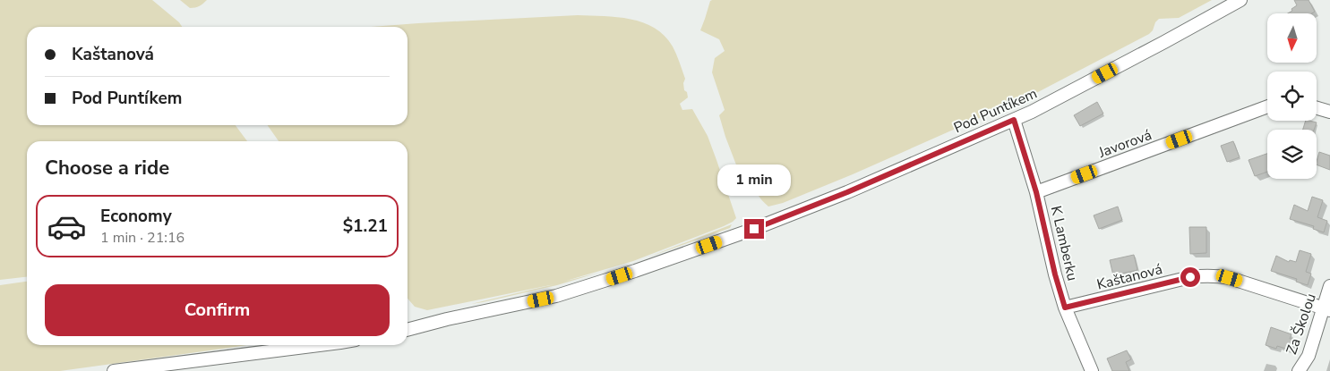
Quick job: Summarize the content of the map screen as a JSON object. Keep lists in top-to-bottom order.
{
  "streets": {
    "street": [
      "Pod Puntíkem",
      "Javorová",
      "K Lamberku",
      "Kaštanová",
      "Za Školou"
    ]
  },
  "crossings": [
    ["Pod Puntíkem", "K Lamberku"],
    ["Javorová", "K Lamberku"],
    ["K Lamberku", "Kaštanová"],
    ["Kaštanová", "Za Školou"]
  ],
  "north": "bottom",
  "page": {
    "banner": ["Kaštanová", "Pod Puntíkem"],
    "heading": "Choose a ride",
    "bubble": "1 min",
    "list": [
      {
        "name": "Economy",
        "note": "1 min · 21:16",
        "value": "$1.21"
      }
    ],
    "buttons": "Confirm"
  }
}
